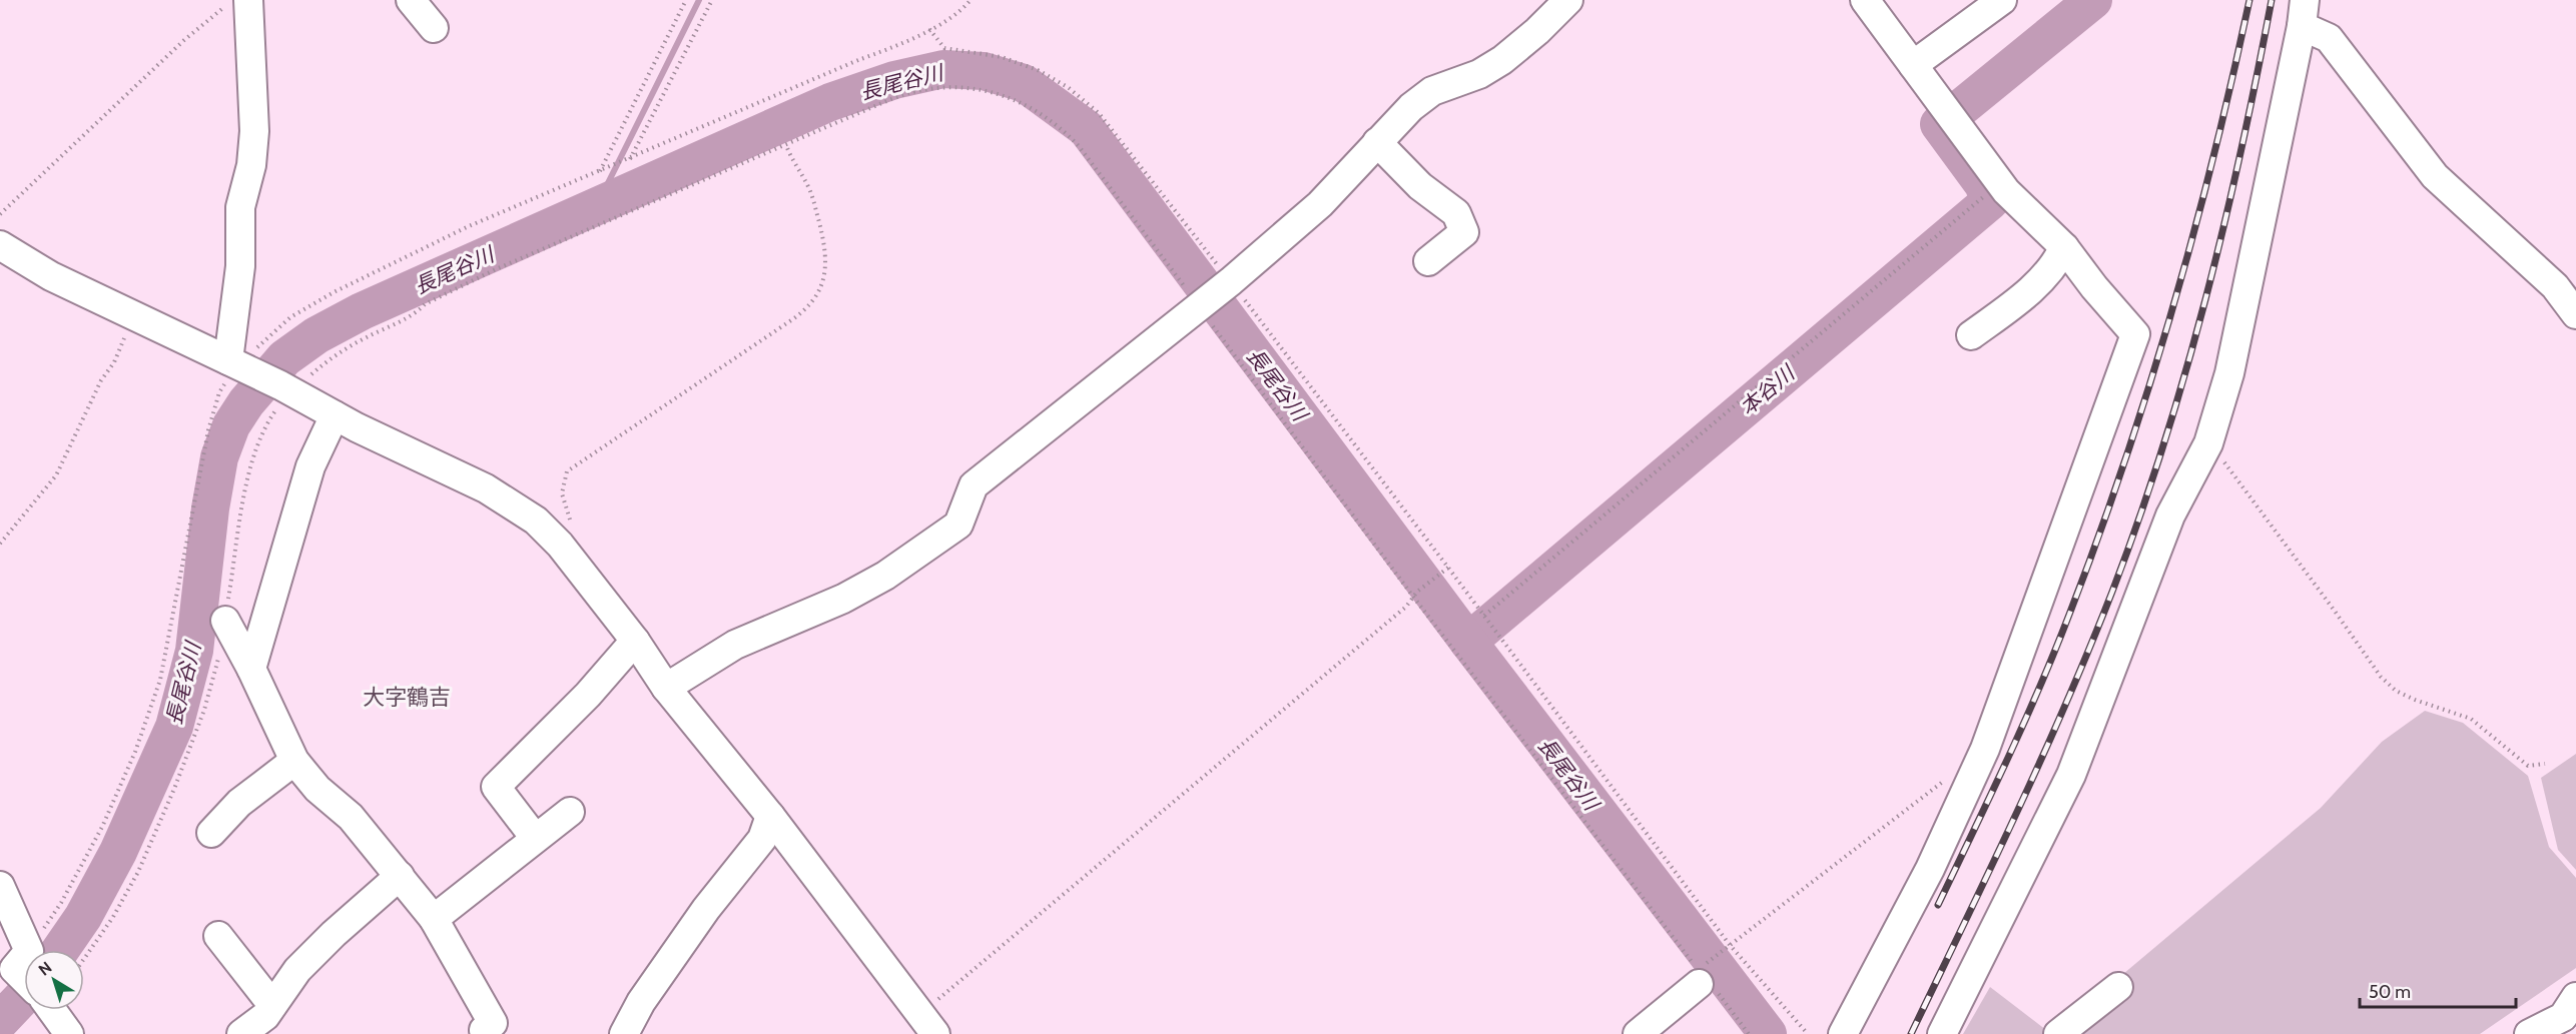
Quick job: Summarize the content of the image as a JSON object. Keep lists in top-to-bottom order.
{
  "districts": ["大字鶴吉"],
  "water": ["長尾谷川", "本谷川"],
  "scale_bar": "50 m",
  "north": "top left"
}
